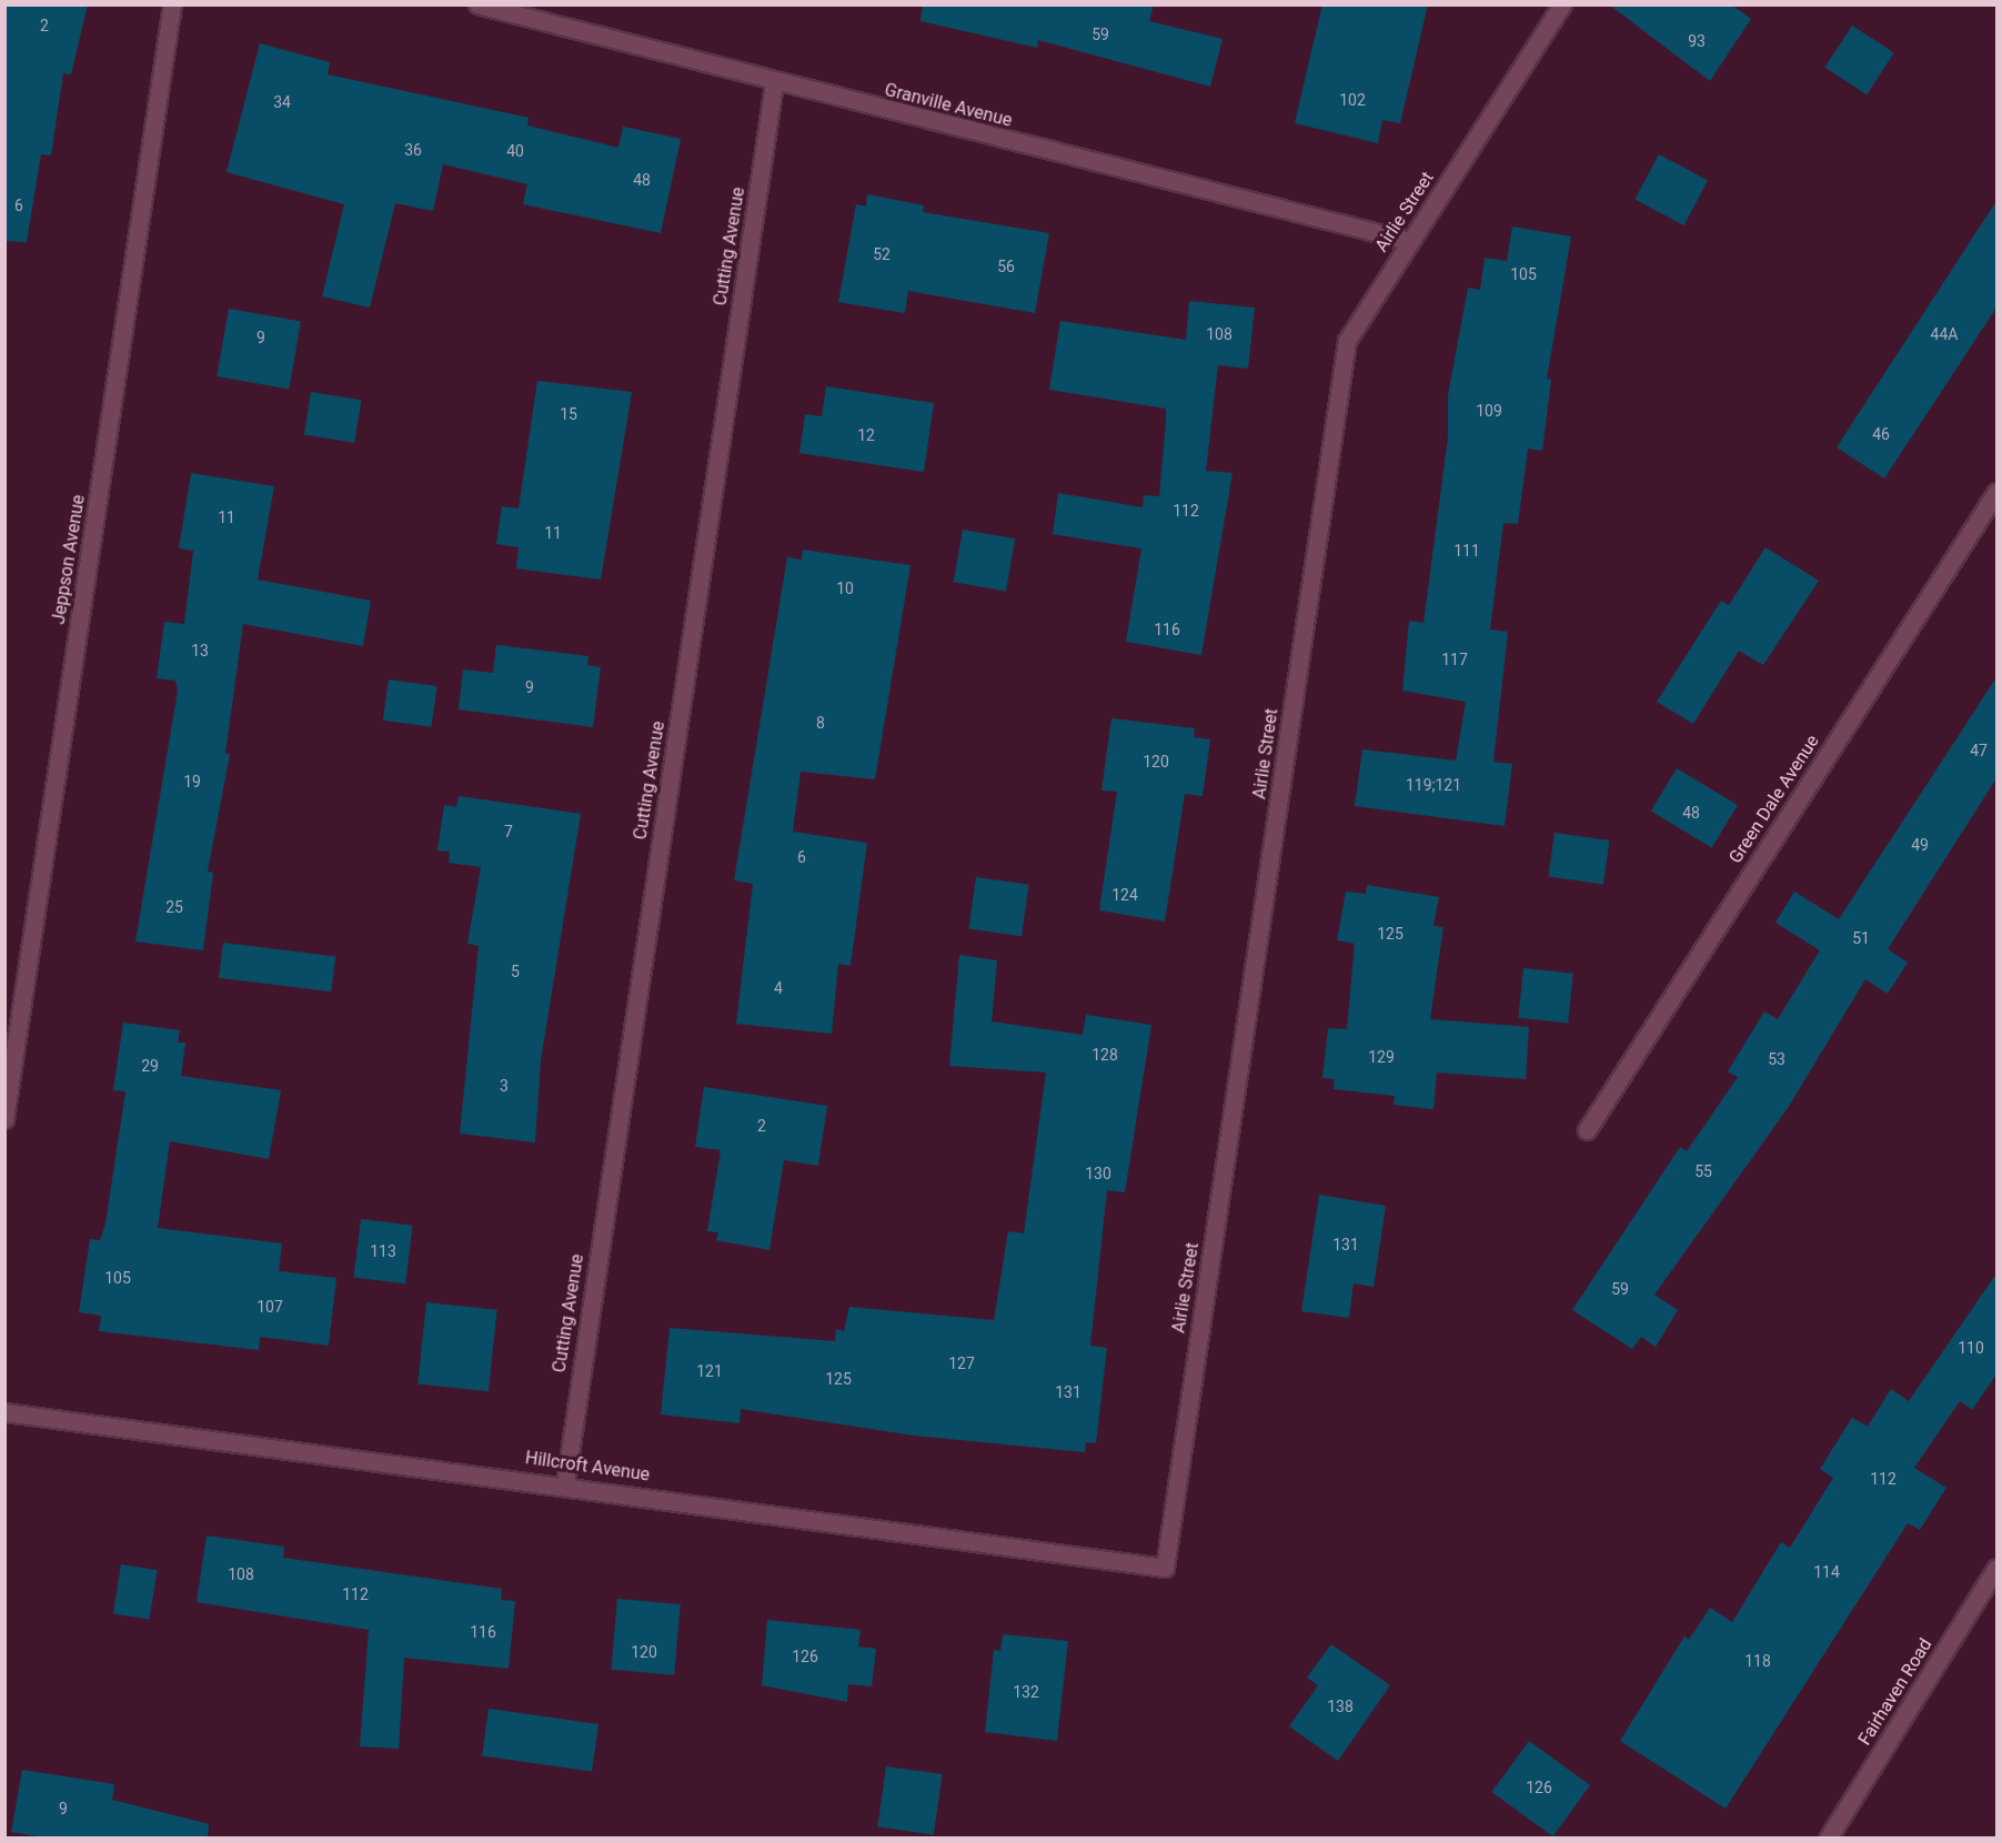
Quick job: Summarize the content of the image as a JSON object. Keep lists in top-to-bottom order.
{
  "streets": {
    "street": [
      "Granville Avenue",
      "Airlie Street",
      "Cutting Avenue",
      "Jeppson Avenue",
      "Green Dale Avenue",
      "Hillcroft Avenue",
      "Fairhaven Road"
    ]
  },
  "crossings": [
    ["Granville Avenue", "Airlie Street"],
    ["Granville Avenue", "Cutting Avenue"],
    ["Airlie Street", "Hillcroft Avenue"],
    ["Cutting Avenue", "Hillcroft Avenue"]
  ],
  "house_numbers": [
    "2",
    "59",
    "93",
    "102",
    "34",
    "36",
    "40",
    "48",
    "6",
    "52",
    "56",
    "105",
    "108",
    "44A",
    "9",
    "109",
    "15",
    "46",
    "12",
    "112",
    "11",
    "11",
    "111",
    "10",
    "116",
    "13",
    "117",
    "9",
    "8",
    "47",
    "120",
    "19",
    "119;121",
    "48",
    "7",
    "49",
    "6",
    "124",
    "25",
    "125",
    "51",
    "5",
    "4",
    "128",
    "129",
    "53",
    "29",
    "3",
    "2",
    "55",
    "130",
    "131",
    "113",
    "105",
    "59",
    "107",
    "110",
    "127",
    "121",
    "125",
    "131",
    "112",
    "114",
    "108",
    "112",
    "116",
    "120",
    "126",
    "118",
    "132",
    "138",
    "126",
    "9"
  ]
}
